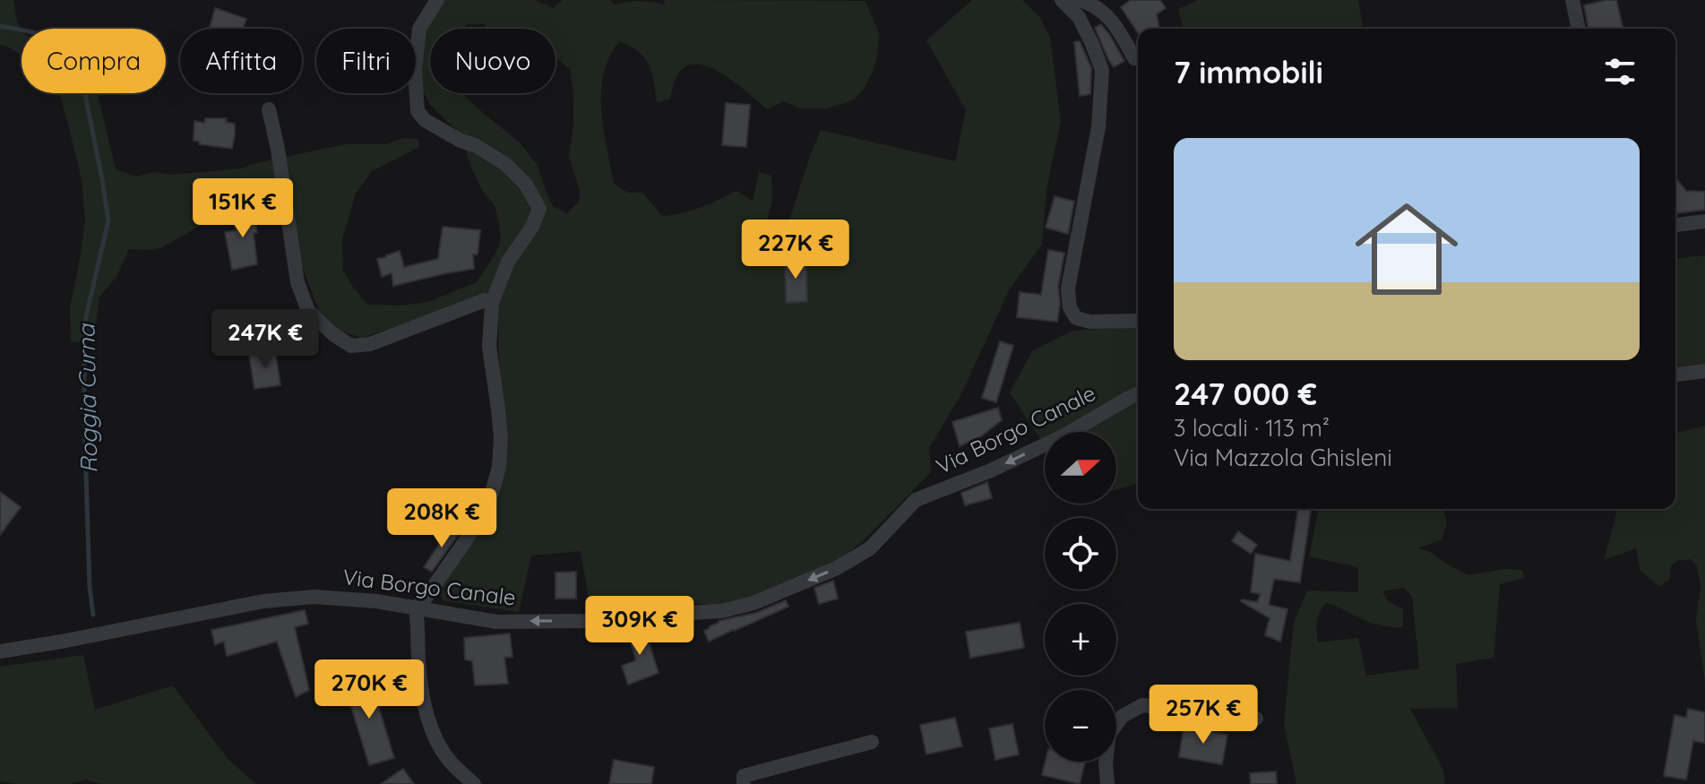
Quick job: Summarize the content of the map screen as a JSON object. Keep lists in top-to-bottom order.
{
  "streets": {
    "street": ["Via Borgo Canale"]
  },
  "one_way": ["Via Borgo Canale"],
  "water": ["Roggia Curna"],
  "north": "right",
  "page": {
    "chip": [
      "Compra",
      "Affitta",
      "Filtri",
      "Nuovo"
    ],
    "heading": "7 immobili",
    "list": [
      {
        "name": "247 000 €",
        "note": "3 locali · 113 m² · Via Mazzola Ghisleni"
      }
    ],
    "price": [
      "151K €",
      "227K €",
      "247K €",
      "208K €",
      "309K €",
      "270K €",
      "257K €"
    ],
    "map_buttons": ["+", "−"]
  }
}
